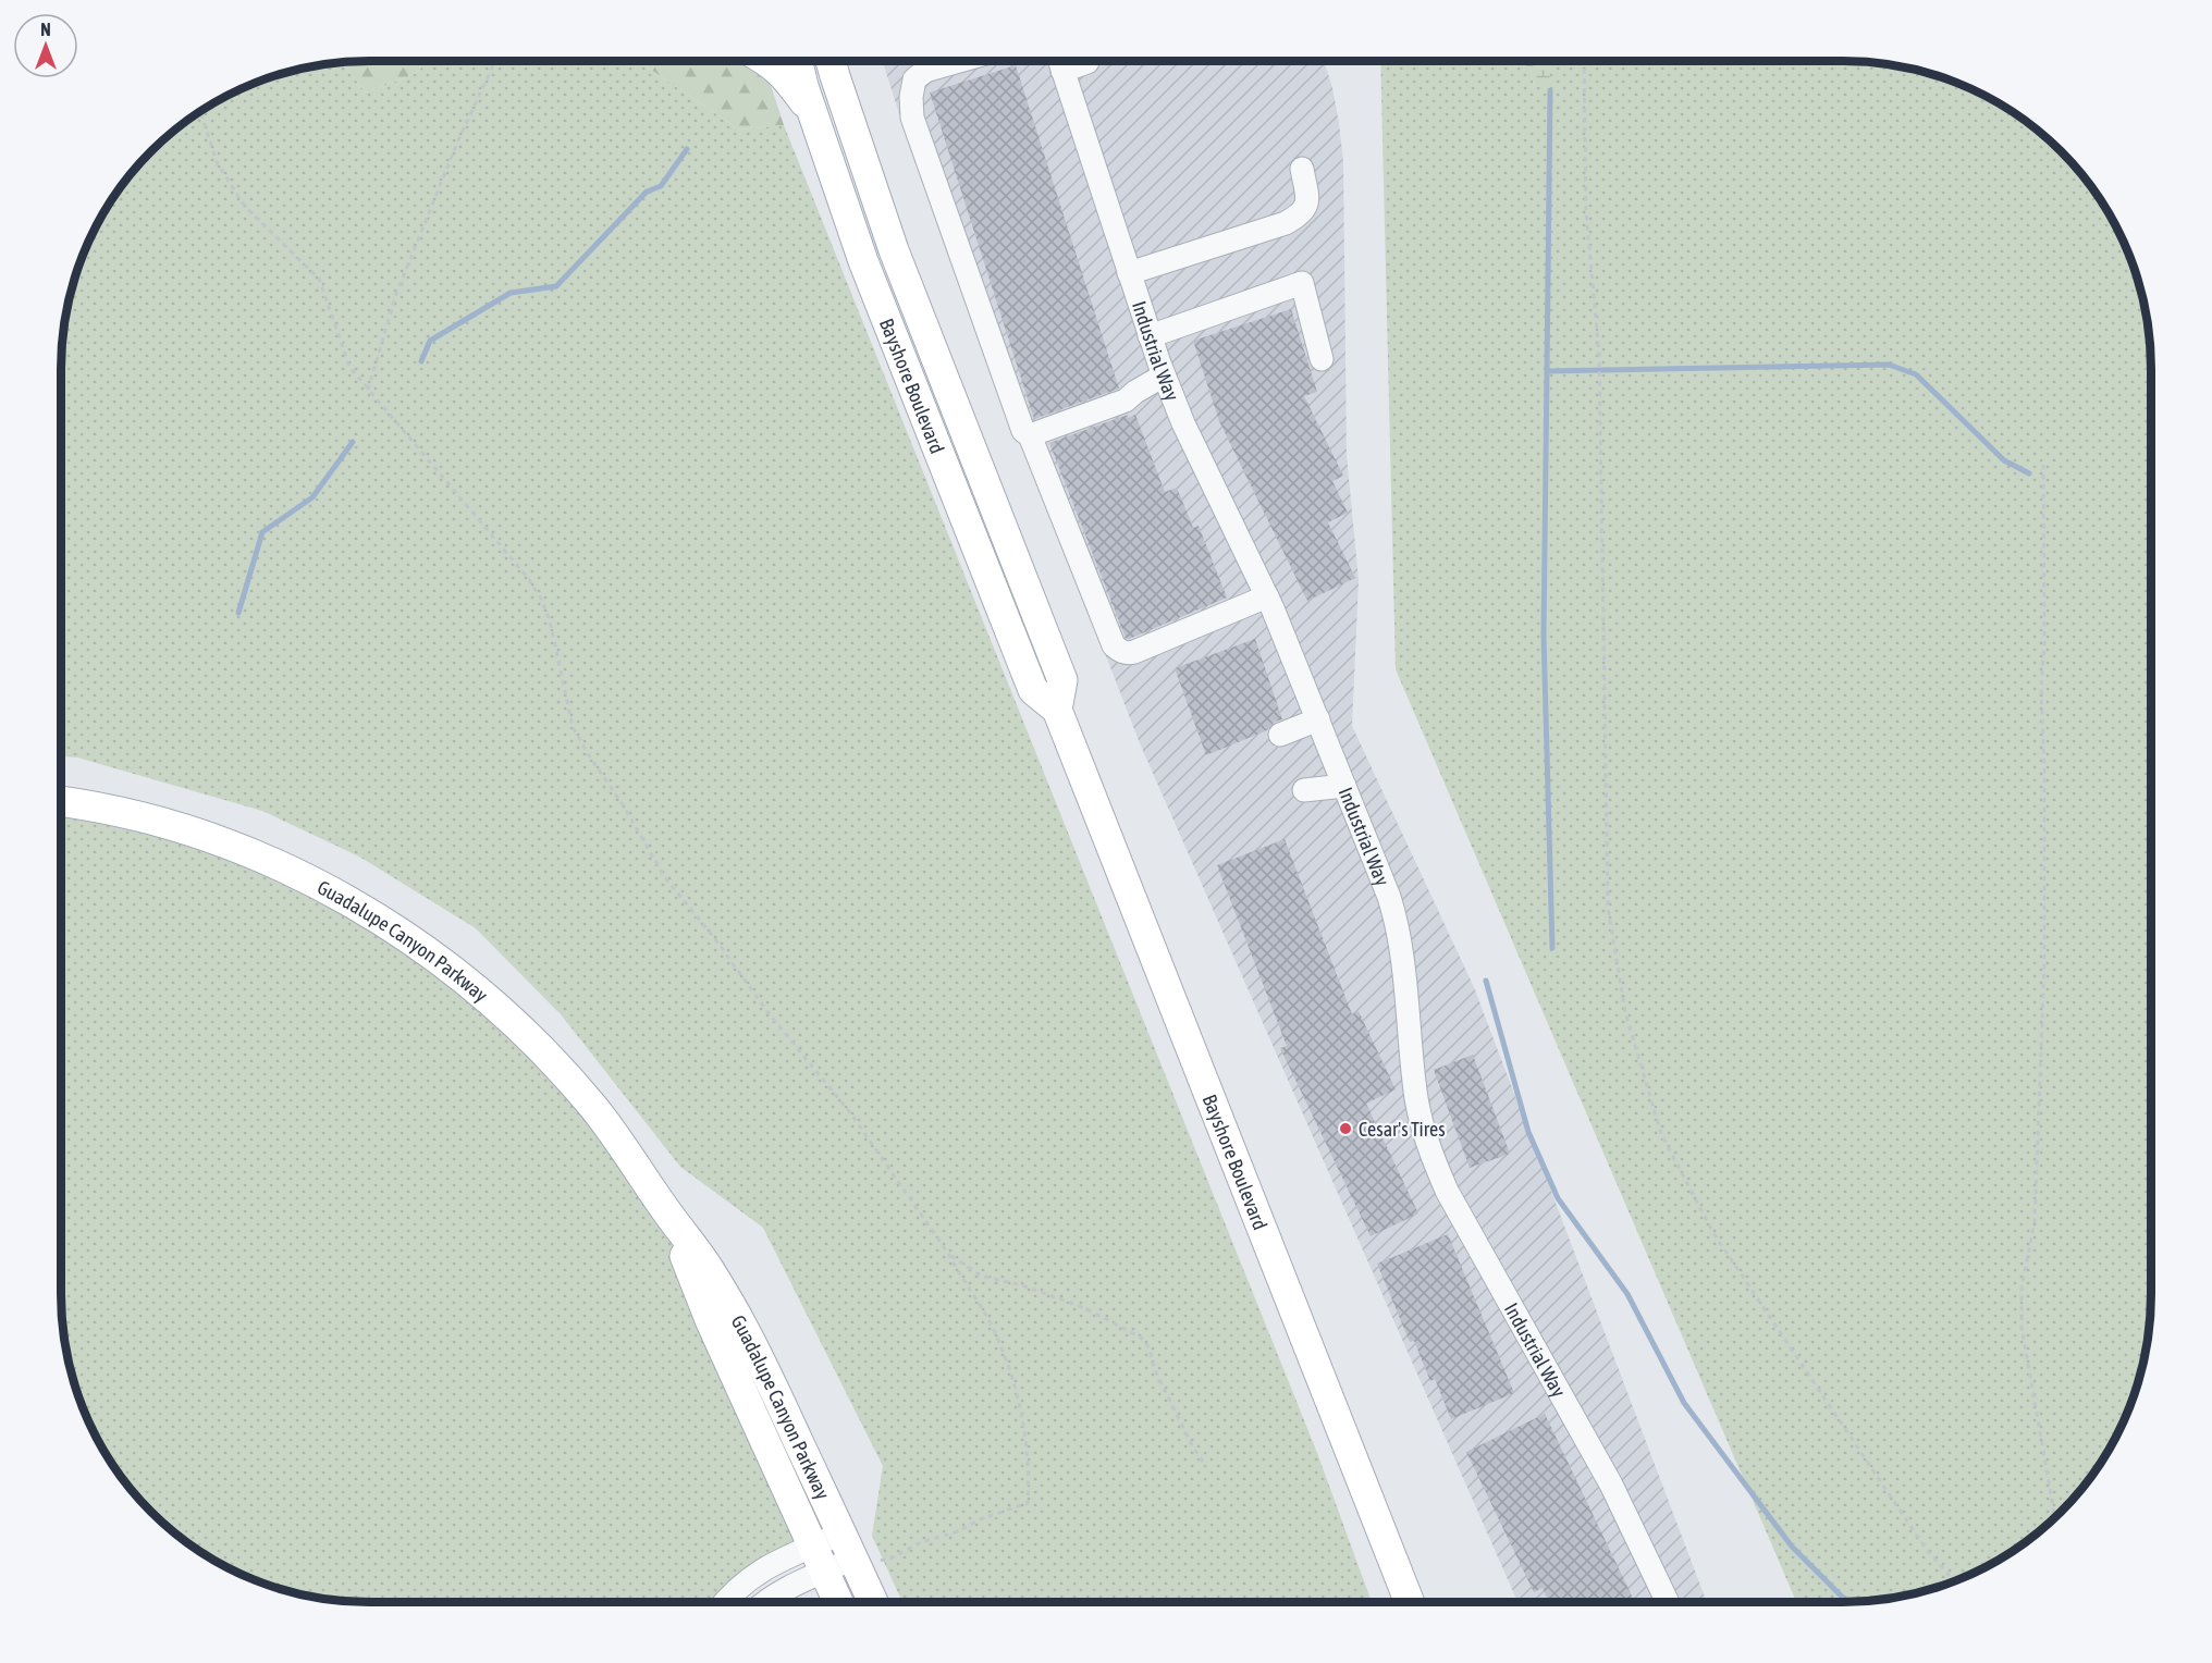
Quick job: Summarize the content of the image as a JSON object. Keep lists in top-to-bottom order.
{
  "streets": {
    "main road": ["Bayshore Boulevard", "Guadalupe Canyon Parkway"],
    "street": ["Industrial Way"]
  },
  "places": ["Cesar's Tires"],
  "north": "top"
}
